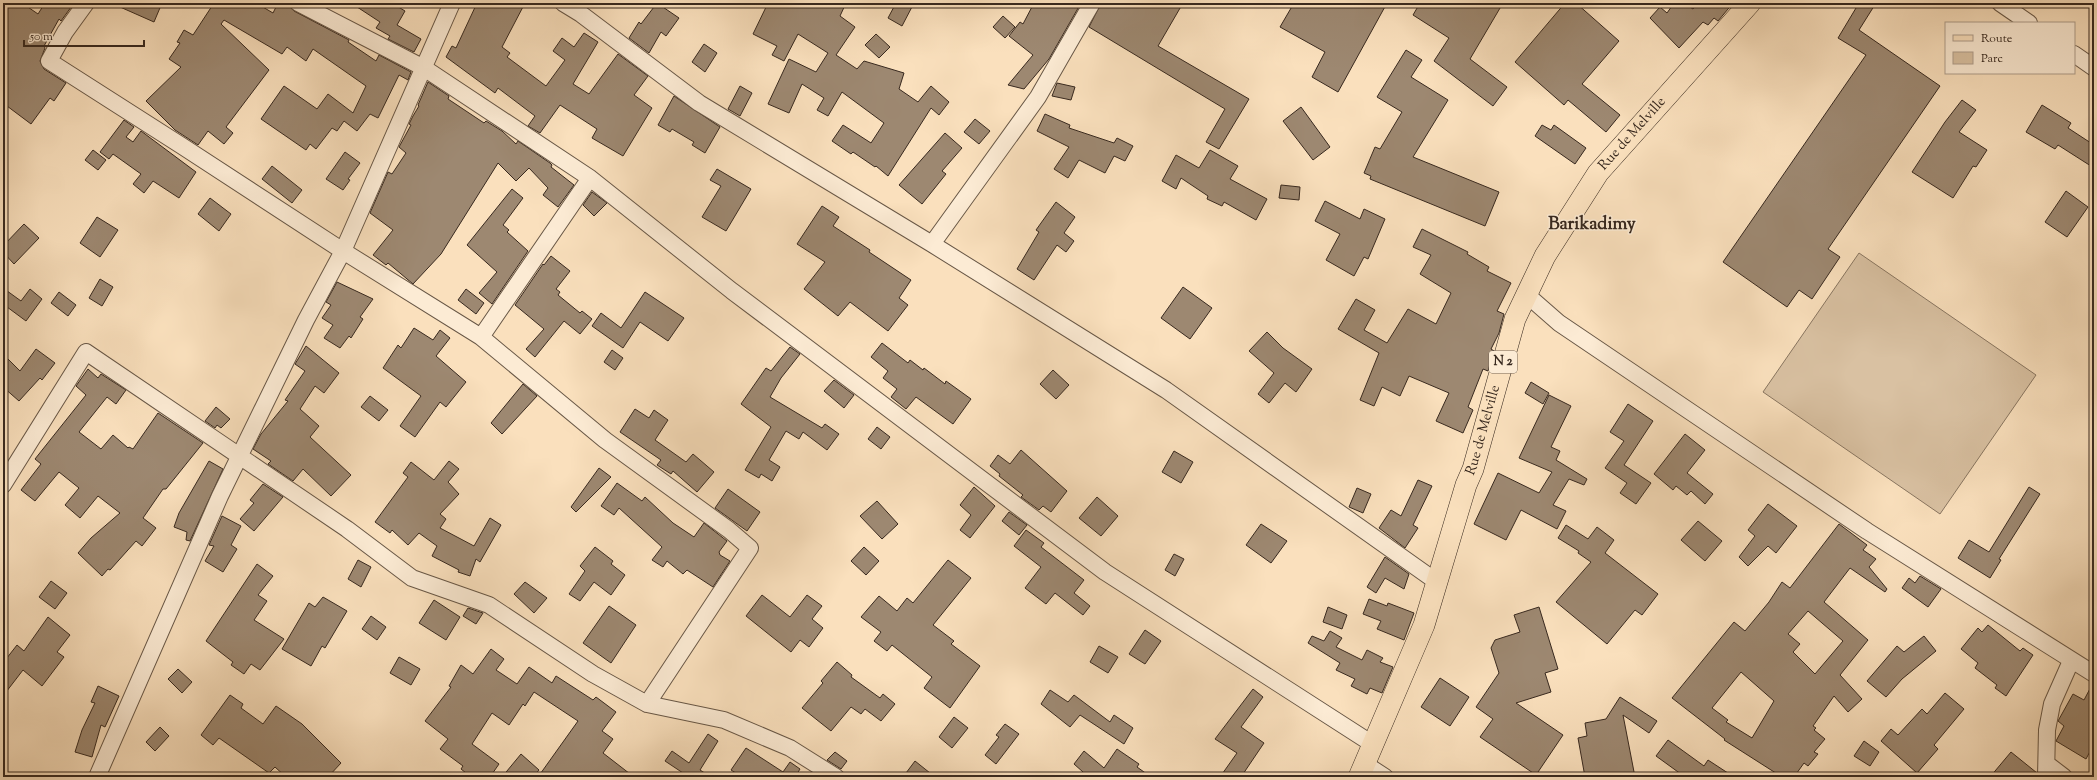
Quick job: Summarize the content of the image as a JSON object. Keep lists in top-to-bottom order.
{
  "streets": {
    "main road": ["Rue de Melville", "N 2"]
  },
  "districts": ["Barikadimy"],
  "legend": ["Route", "Parc"],
  "scale_bar": "50 m"
}
